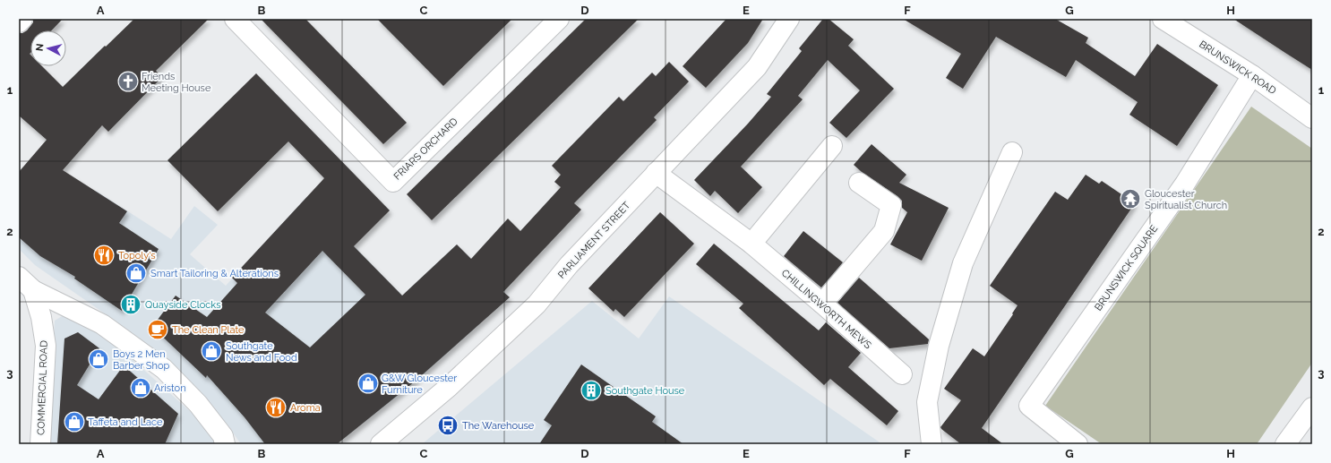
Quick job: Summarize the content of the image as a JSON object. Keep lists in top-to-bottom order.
{
  "streets": {
    "street": [
      "BRUNSWICK ROAD",
      "FRIARS ORCHARD",
      "PARLIAMENT STREET",
      "BRUNSWICK SQUARE",
      "CHILLINGWORTH MEWS",
      "COMMERCIAL ROAD"
    ]
  },
  "crossings": [
    ["BRUNSWICK ROAD", "BRUNSWICK SQUARE"],
    ["PARLIAMENT STREET", "CHILLINGWORTH MEWS"]
  ],
  "places": {
    "church": ["Friends Meeting House"],
    "temple": ["Gloucester Spiritualist Church"],
    "restaurant": ["Topoly's", "Aroma"],
    "shop": [
      "Smart Tailoring & Alterations",
      "Southgate News and Food",
      "Boys 2 Men Barber Shop",
      "G&W Gloucester Furniture",
      "Ariston",
      "Taffeta and Lace"
    ],
    "building": ["Quayside Clocks", "Southgate House"],
    "cafe": ["The Clean Plate"],
    "bus stop": ["The Warehouse"]
  },
  "north": "left",
  "grid": {
    "columns": [
      "A",
      "B",
      "C",
      "D",
      "E",
      "F",
      "G",
      "H"
    ],
    "rows": ["1", "2", "3"]
  }
}
